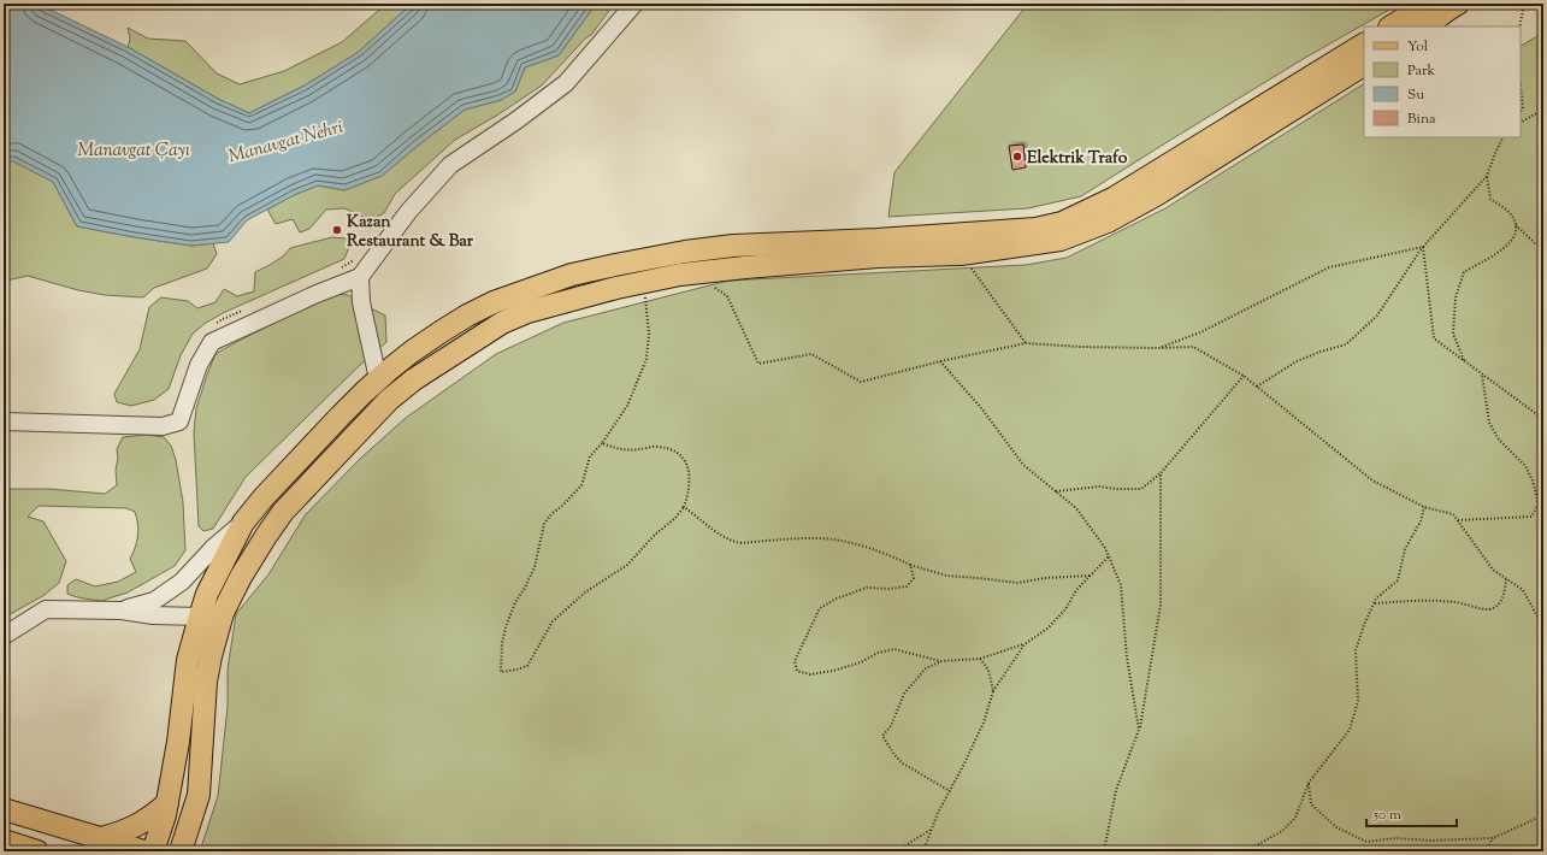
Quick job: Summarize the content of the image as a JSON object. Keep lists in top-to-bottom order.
{
  "water": ["Manavgat Nehri", "Manavgat Çayı"],
  "places": ["Elektrik Trafo", "Kazan Restaurant & Bar"],
  "legend": [
    "Yol",
    "Park",
    "Su",
    "Bina"
  ],
  "scale_bar": "50 m"
}
